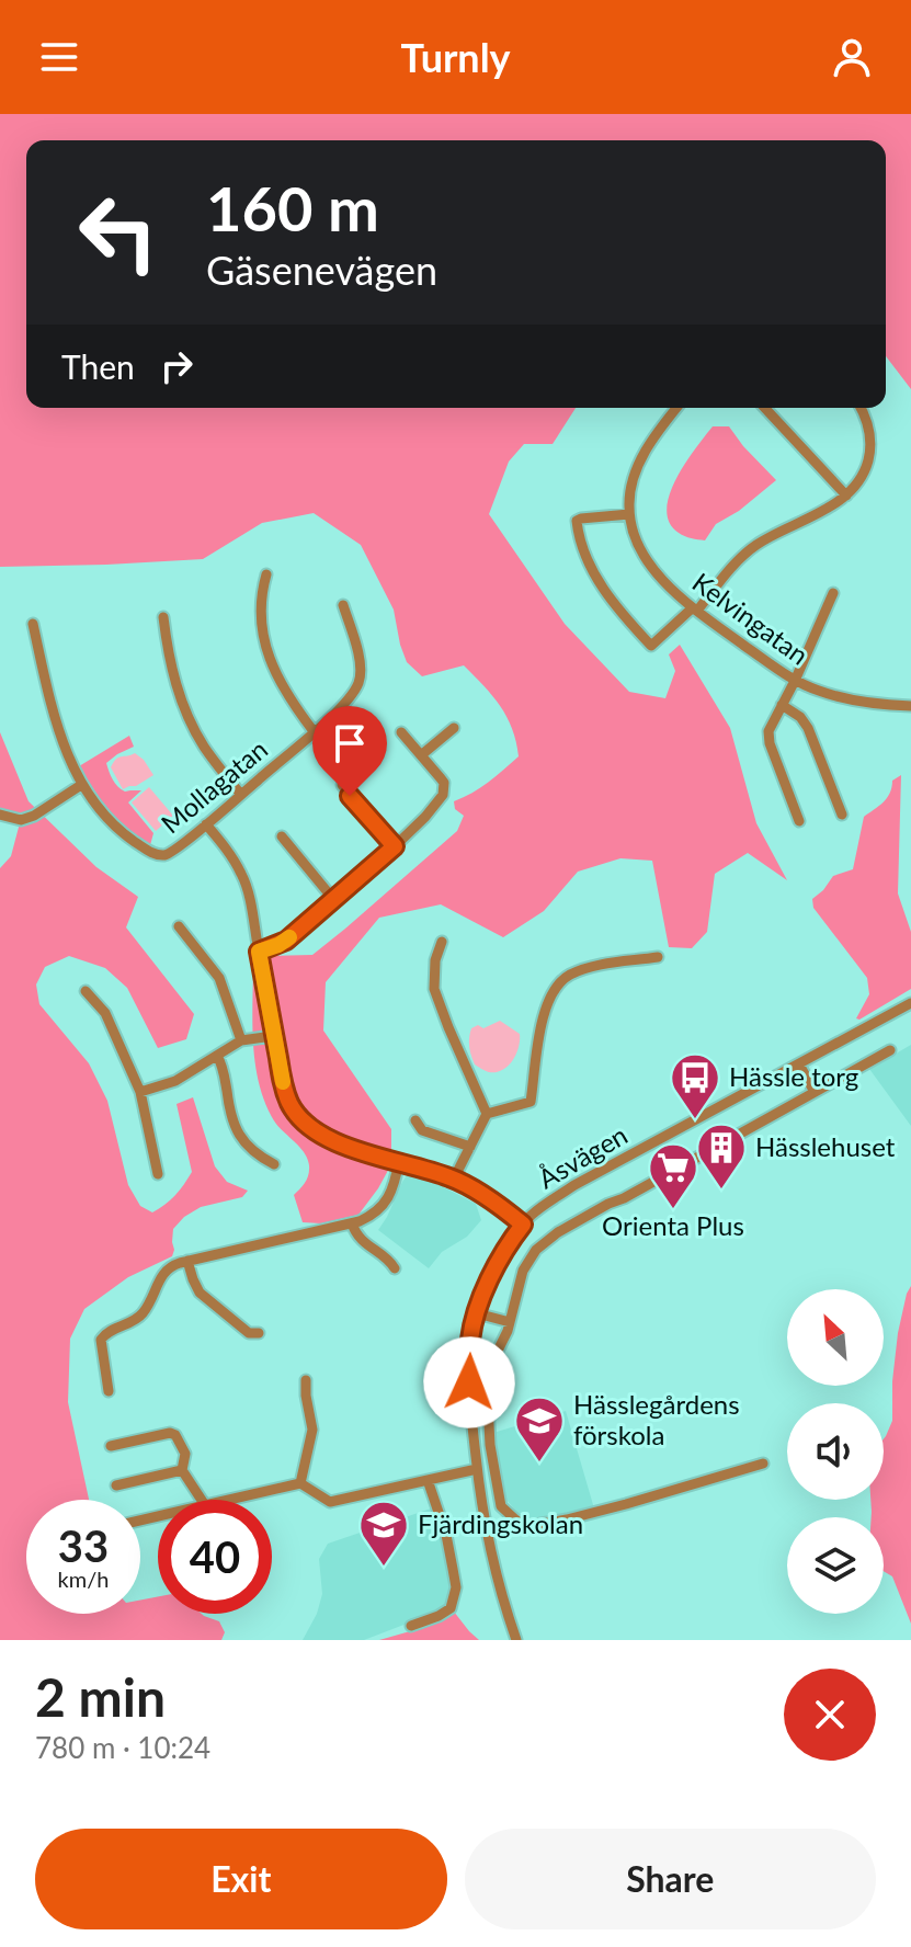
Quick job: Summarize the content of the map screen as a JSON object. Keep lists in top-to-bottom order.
{
  "streets": {
    "street": ["Kelvingatan", "Mollagatan", "Åsvägen"]
  },
  "places": {
    "bus stop": ["Hässle torg"],
    "building": ["Hässlehuset"],
    "supermarket": ["Orienta Plus"],
    "school or university": ["Hässlegårdens förskola", "Fjärdingskolan"]
  },
  "north": "top left",
  "page": {
    "header": "Turnly",
    "turn": ["160 m", "Gäsenevägen"],
    "then": "Then",
    "speed": "33 km/h",
    "limit": "40",
    "heading": ["2 min", "780 m · 10:24"],
    "buttons": ["Exit", "Share"]
  }
}
